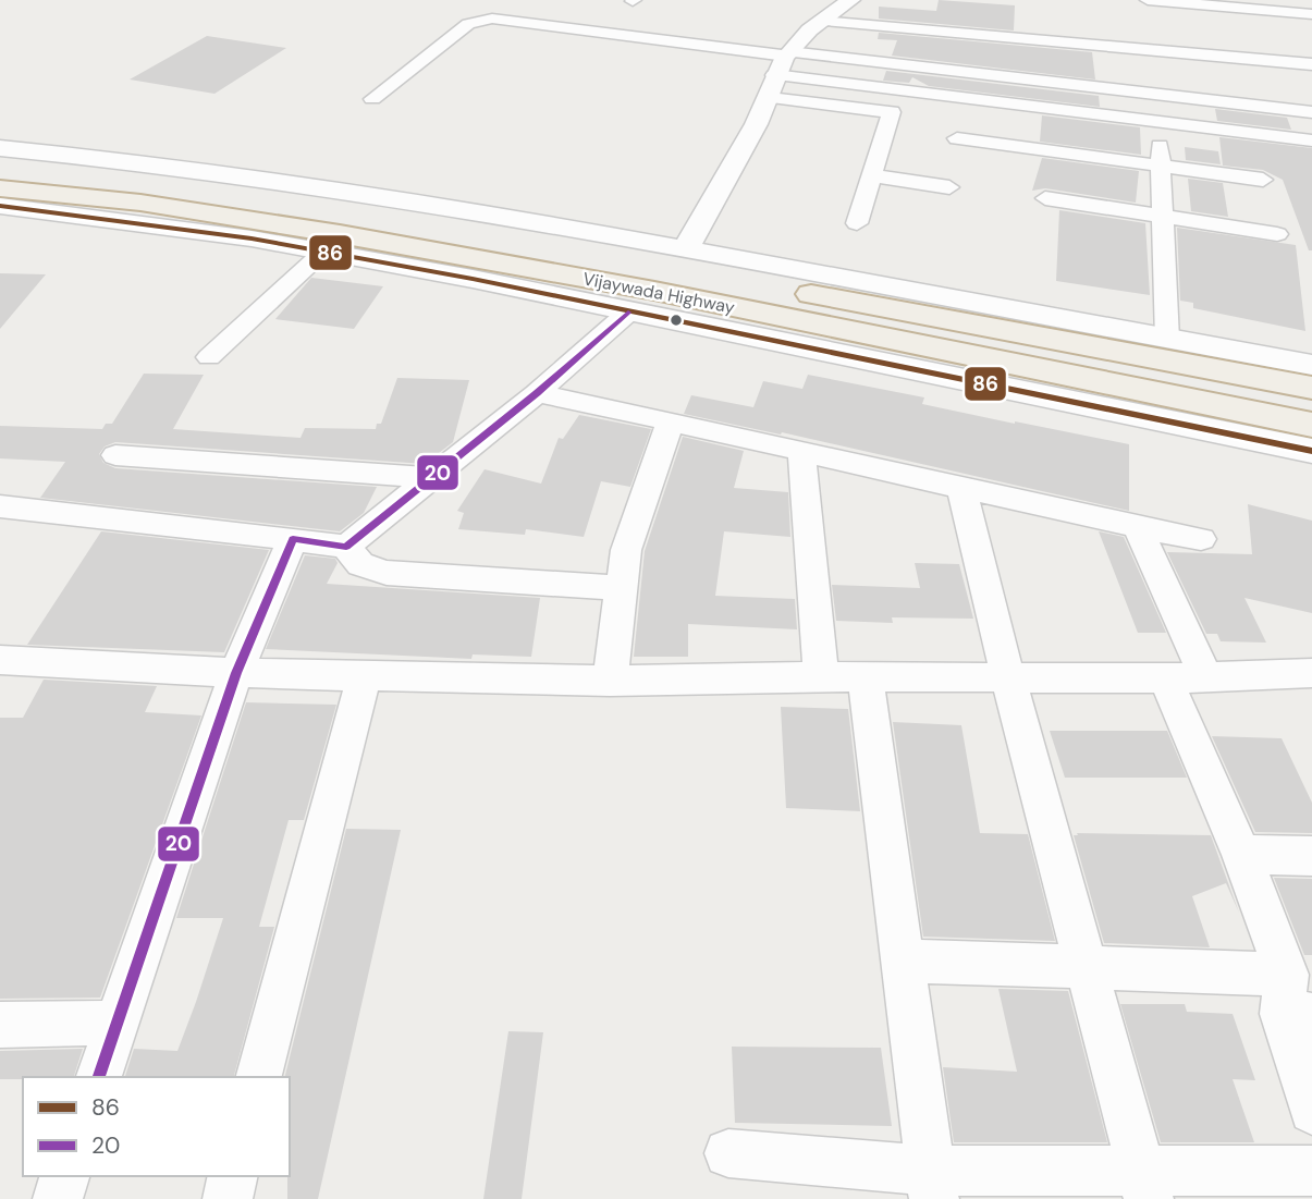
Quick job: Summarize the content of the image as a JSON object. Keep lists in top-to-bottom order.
{
  "streets": {
    "highway": ["Vijaywada Highway"]
  },
  "lines": ["transit line 86", "transit line 20"],
  "legend": ["86", "20"]
}
